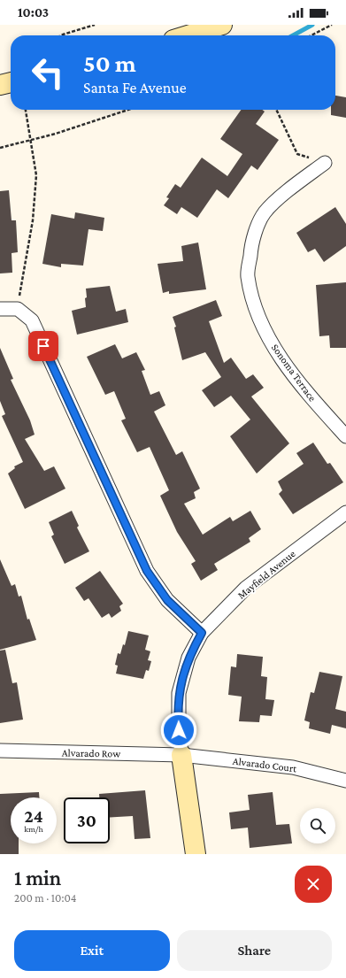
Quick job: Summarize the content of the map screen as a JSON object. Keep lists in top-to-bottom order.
{
  "streets": {
    "street": [
      "Sonoma Terrace",
      "Mayfield Avenue",
      "Alvarado Row",
      "Alvarado Court"
    ]
  },
  "crossings": [
    ["Mayfield Avenue", "Alvarado Row"],
    ["Mayfield Avenue", "Alvarado Court"],
    ["Alvarado Row", "Alvarado Court"]
  ],
  "page": {
    "status": "10:03",
    "turn": ["50 m", "Santa Fe Avenue"],
    "speed": "24 km/h",
    "limit": "30",
    "heading": ["1 min", "200 m · 10:04"],
    "buttons": ["Exit", "Share"]
  }
}
